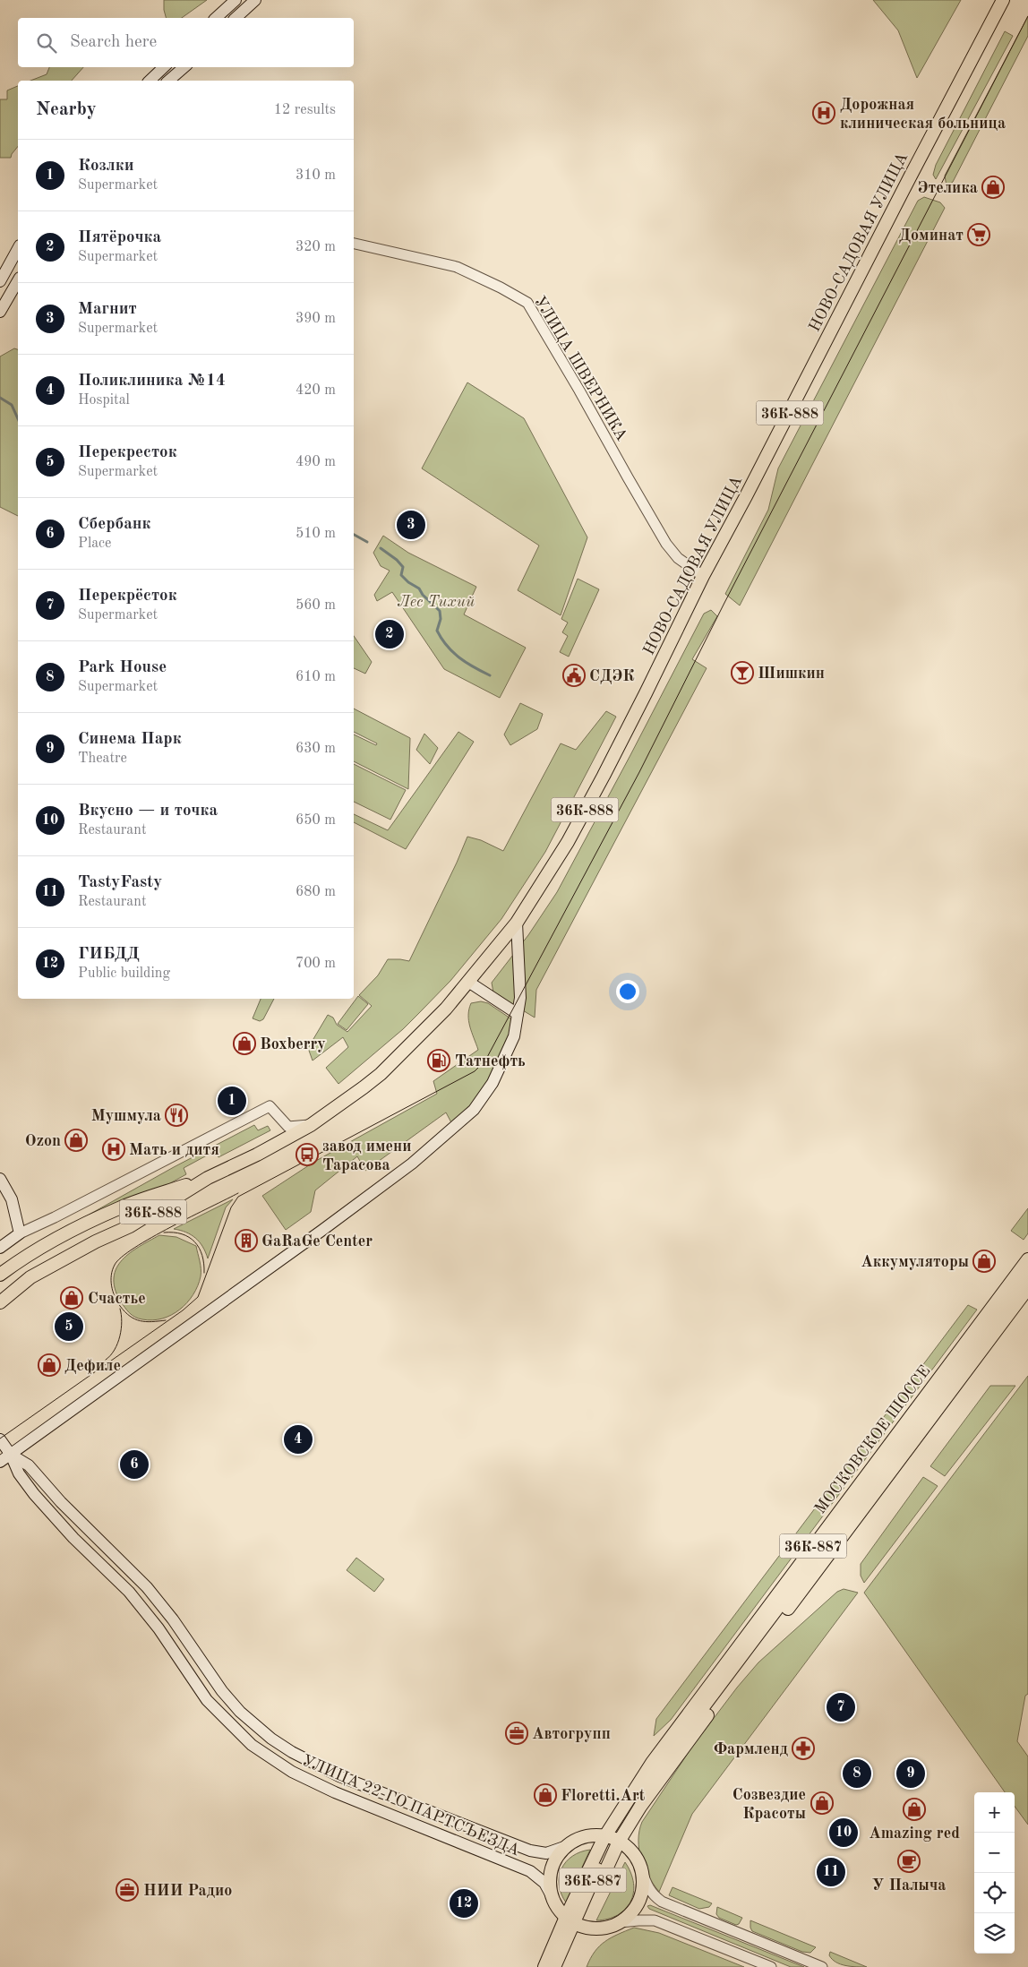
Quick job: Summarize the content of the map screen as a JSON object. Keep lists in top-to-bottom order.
{
  "streets": {
    "main road": [
      "НОВО-САДОВАЯ УЛИЦА",
      "36К-888",
      "МОСКОВСКОЕ ШОССЕ",
      "36К-887",
      "УЛИЦА 22-ГО ПАРТСЪЕЗДА"
    ],
    "street": ["УЛИЦА ШВЕРНИКА"]
  },
  "crossings": [
    ["НОВО-САДОВАЯ УЛИЦА", "УЛИЦА ШВЕРНИКА"],
    ["МОСКОВСКОЕ ШОССЕ", "УЛИЦА 22-ГО ПАРТСЪЕЗДА"]
  ],
  "parks": ["Лес Тихий"],
  "places": {
    "hospital": ["Дорожная клиническая больница", "Мать и дитя"],
    "shop": [
      "Этелика",
      "Boxberry",
      "Ozon",
      "Аккумуляторы",
      "Счастье",
      "Дефиле",
      "Floretti.Art",
      "Созвездие Красоты",
      "Amazing red"
    ],
    "supermarket": ["Доминат"],
    "bar": ["Шишкин"],
    "public building": ["СДЭК"],
    "fuel station": ["Татнефть"],
    "restaurant": ["Мушмула"],
    "bus stop": ["завод имени Тарасова"],
    "building": ["GaRaGe Center"],
    "office": ["Автогрупп", "НИИ Радио"],
    "pharmacy": ["Фармленд"],
    "cafe": ["У Палыча"]
  },
  "page": {
    "search": "Search here",
    "heading": ["Nearby", "12 results"],
    "list": [
      {
        "mark": "1",
        "name": "Козлки",
        "note": "Supermarket",
        "value": "310 m"
      },
      {
        "mark": "2",
        "name": "Пятёрочка",
        "note": "Supermarket",
        "value": "320 m"
      },
      {
        "mark": "3",
        "name": "Магнит",
        "note": "Supermarket",
        "value": "390 m"
      },
      {
        "mark": "4",
        "name": "Поликлиника №14",
        "note": "Hospital",
        "value": "420 m"
      },
      {
        "mark": "5",
        "name": "Перекресток",
        "note": "Supermarket",
        "value": "490 m"
      },
      {
        "mark": "6",
        "name": "Сбербанк",
        "note": "Place",
        "value": "510 m"
      },
      {
        "mark": "7",
        "name": "Перекрёсток",
        "note": "Supermarket",
        "value": "560 m"
      },
      {
        "mark": "8",
        "name": "Park House",
        "note": "Supermarket",
        "value": "610 m"
      },
      {
        "mark": "9",
        "name": "Синема Парк",
        "note": "Theatre",
        "value": "630 m"
      },
      {
        "mark": "10",
        "name": "Вкусно — и точка",
        "note": "Restaurant",
        "value": "650 m"
      },
      {
        "mark": "11",
        "name": "TastyFasty",
        "note": "Restaurant",
        "value": "680 m"
      },
      {
        "mark": "12",
        "name": "ГИБДД",
        "note": "Public building",
        "value": "700 m"
      }
    ],
    "pins": [
      "3",
      "2",
      "1",
      "5",
      "4",
      "6",
      "7",
      "8",
      "9",
      "10",
      "11",
      "12"
    ],
    "map_buttons": ["+", "−"]
  }
}
